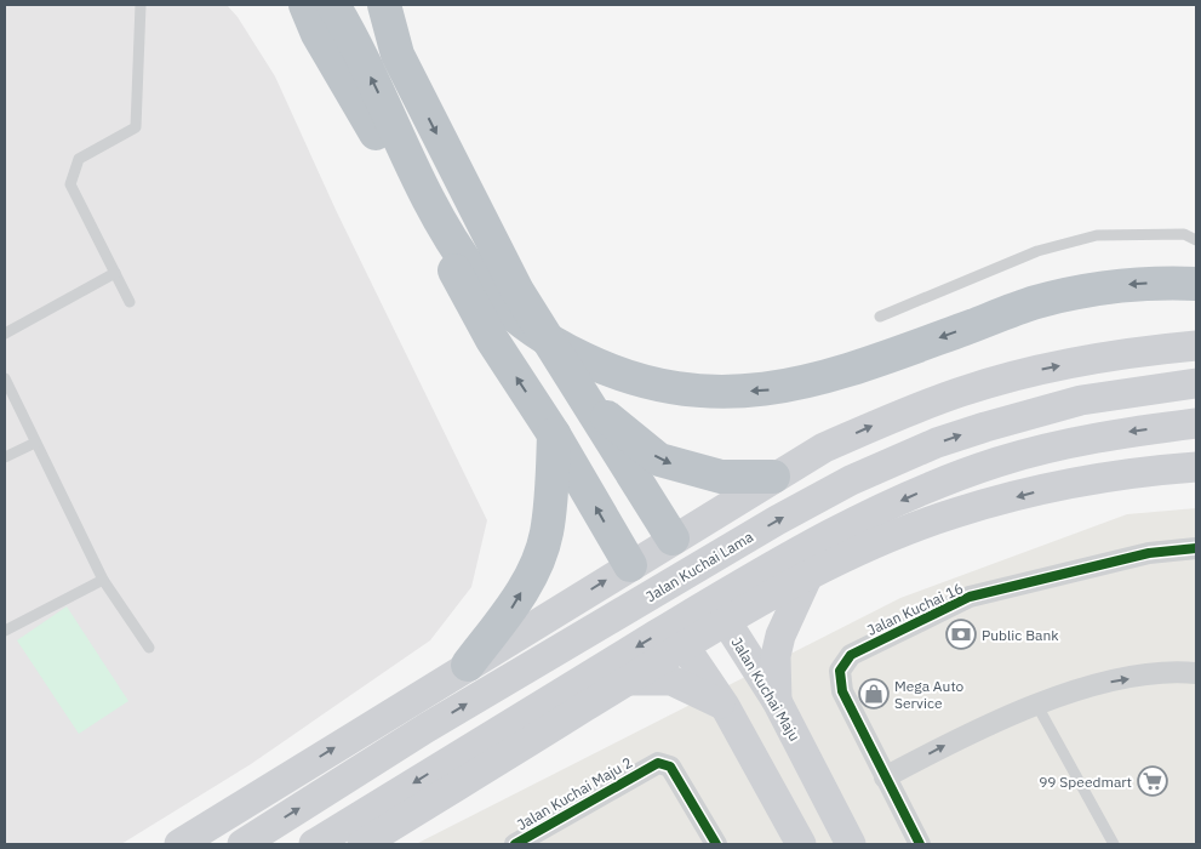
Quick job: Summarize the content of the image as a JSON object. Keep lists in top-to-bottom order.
{
  "streets": {
    "main road": ["Jalan Kuchai Lama", "Jalan Kuchai Maju"],
    "street": ["Jalan Kuchai 16", "Jalan Kuchai Maju 2"]
  },
  "places": {
    "bank": ["Public Bank"],
    "shop": ["Mega Auto Service"],
    "supermarket": ["99 Speedmart"]
  }
}
